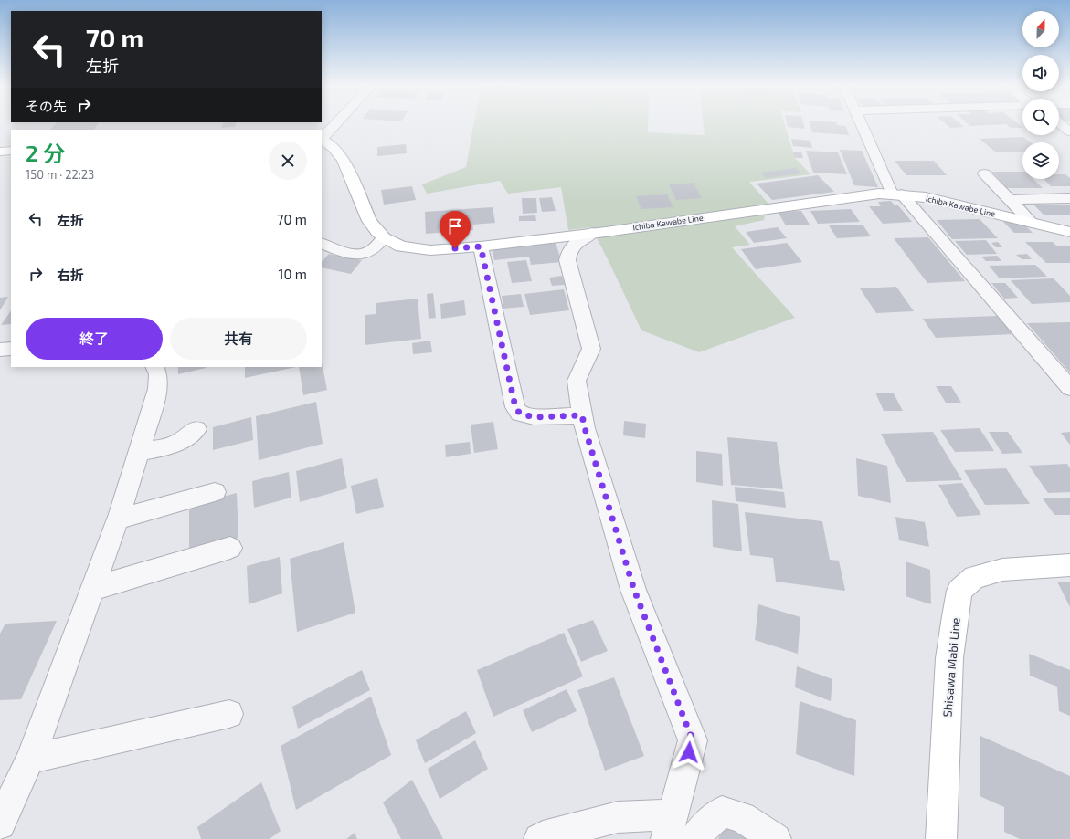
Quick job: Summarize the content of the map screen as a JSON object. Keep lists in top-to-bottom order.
{
  "streets": {
    "main road": ["Ichiba Kawabe Line", "Shisawa Mabi Line"]
  },
  "north": "top",
  "page": {
    "turn": ["70 m", "左折"],
    "then": "その先",
    "heading": ["2 分", "150 m · 22:23"],
    "list": [
      {
        "name": "左折",
        "value": "70 m"
      },
      {
        "name": "右折",
        "value": "10 m"
      }
    ],
    "buttons": ["終了", "共有"]
  }
}
